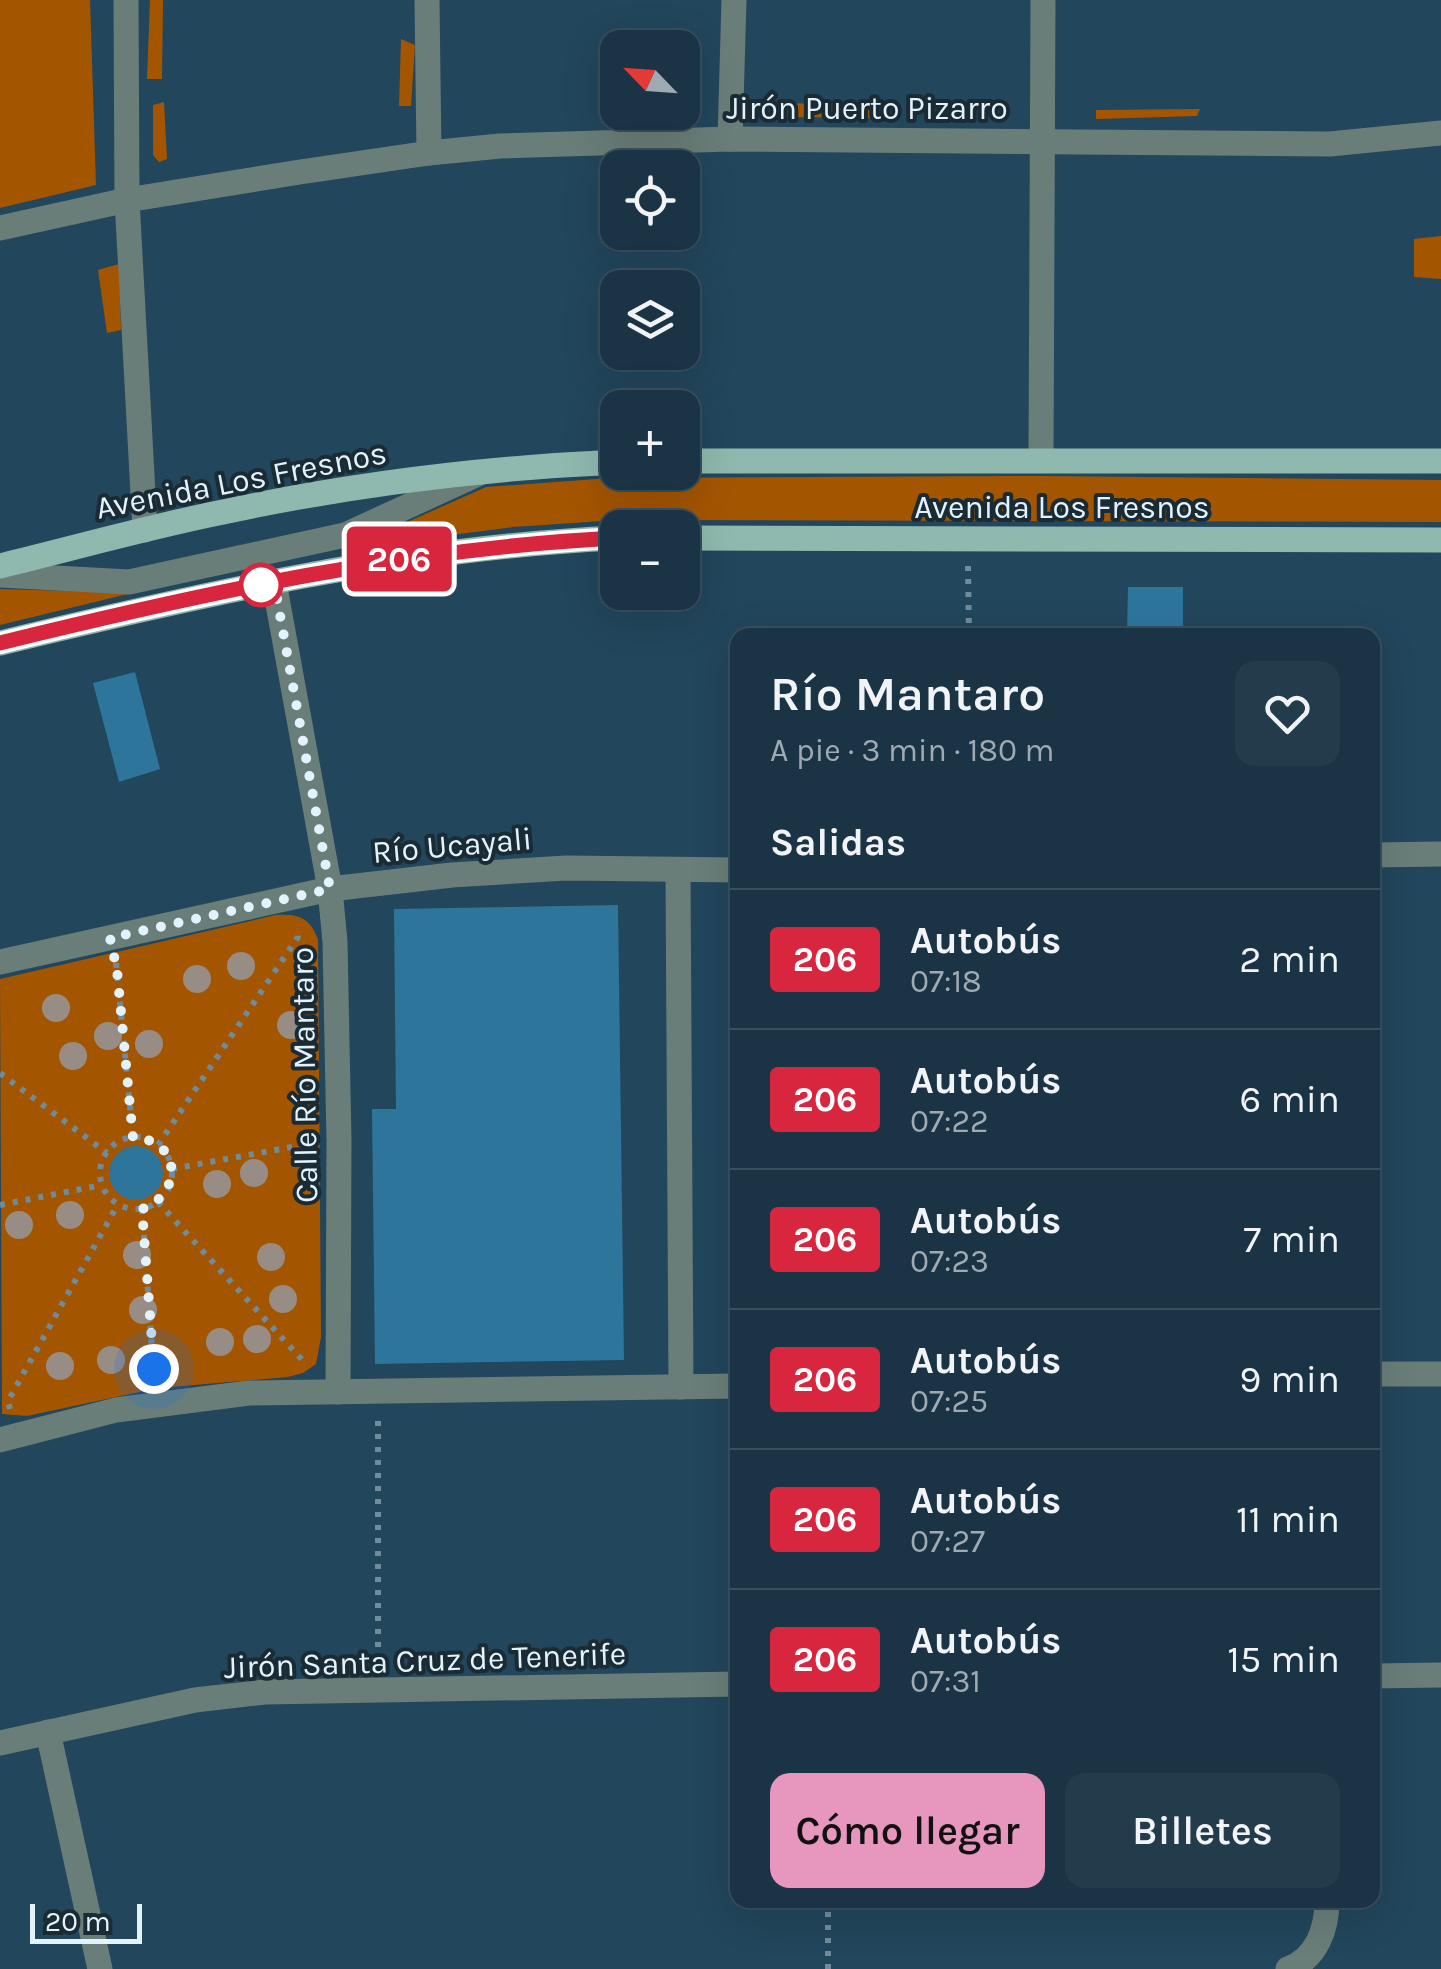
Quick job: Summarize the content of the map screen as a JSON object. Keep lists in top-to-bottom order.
{
  "streets": {
    "main road": ["Avenida Los Fresnos"],
    "street": [
      "Jirón Puerto Pizarro",
      "Río Ucayali",
      "Calle Río Mantaro",
      "Jirón Santa Cruz de Tenerife"
    ]
  },
  "crossings": [
    ["Río Ucayali", "Calle Río Mantaro"]
  ],
  "lines": ["bus line 206"],
  "scale_bar": "20 m",
  "north": "top left",
  "page": {
    "on_map": "206",
    "map_buttons": ["+", "−"],
    "heading": [
      ["Río Mantaro", "A pie · 3 min · 180 m"],
      "Salidas"
    ],
    "list": [
      {
        "mark": "206",
        "name": "Autobús",
        "note": "07:18",
        "value": "2 min"
      },
      {
        "mark": "206",
        "name": "Autobús",
        "note": "07:22",
        "value": "6 min"
      },
      {
        "mark": "206",
        "name": "Autobús",
        "note": "07:23",
        "value": "7 min"
      },
      {
        "mark": "206",
        "name": "Autobús",
        "note": "07:25",
        "value": "9 min"
      },
      {
        "mark": "206",
        "name": "Autobús",
        "note": "07:27",
        "value": "11 min"
      },
      {
        "mark": "206",
        "name": "Autobús",
        "note": "07:31",
        "value": "15 min"
      }
    ],
    "buttons": ["Cómo llegar", "Billetes"],
    "scale": "20 m"
  }
}
